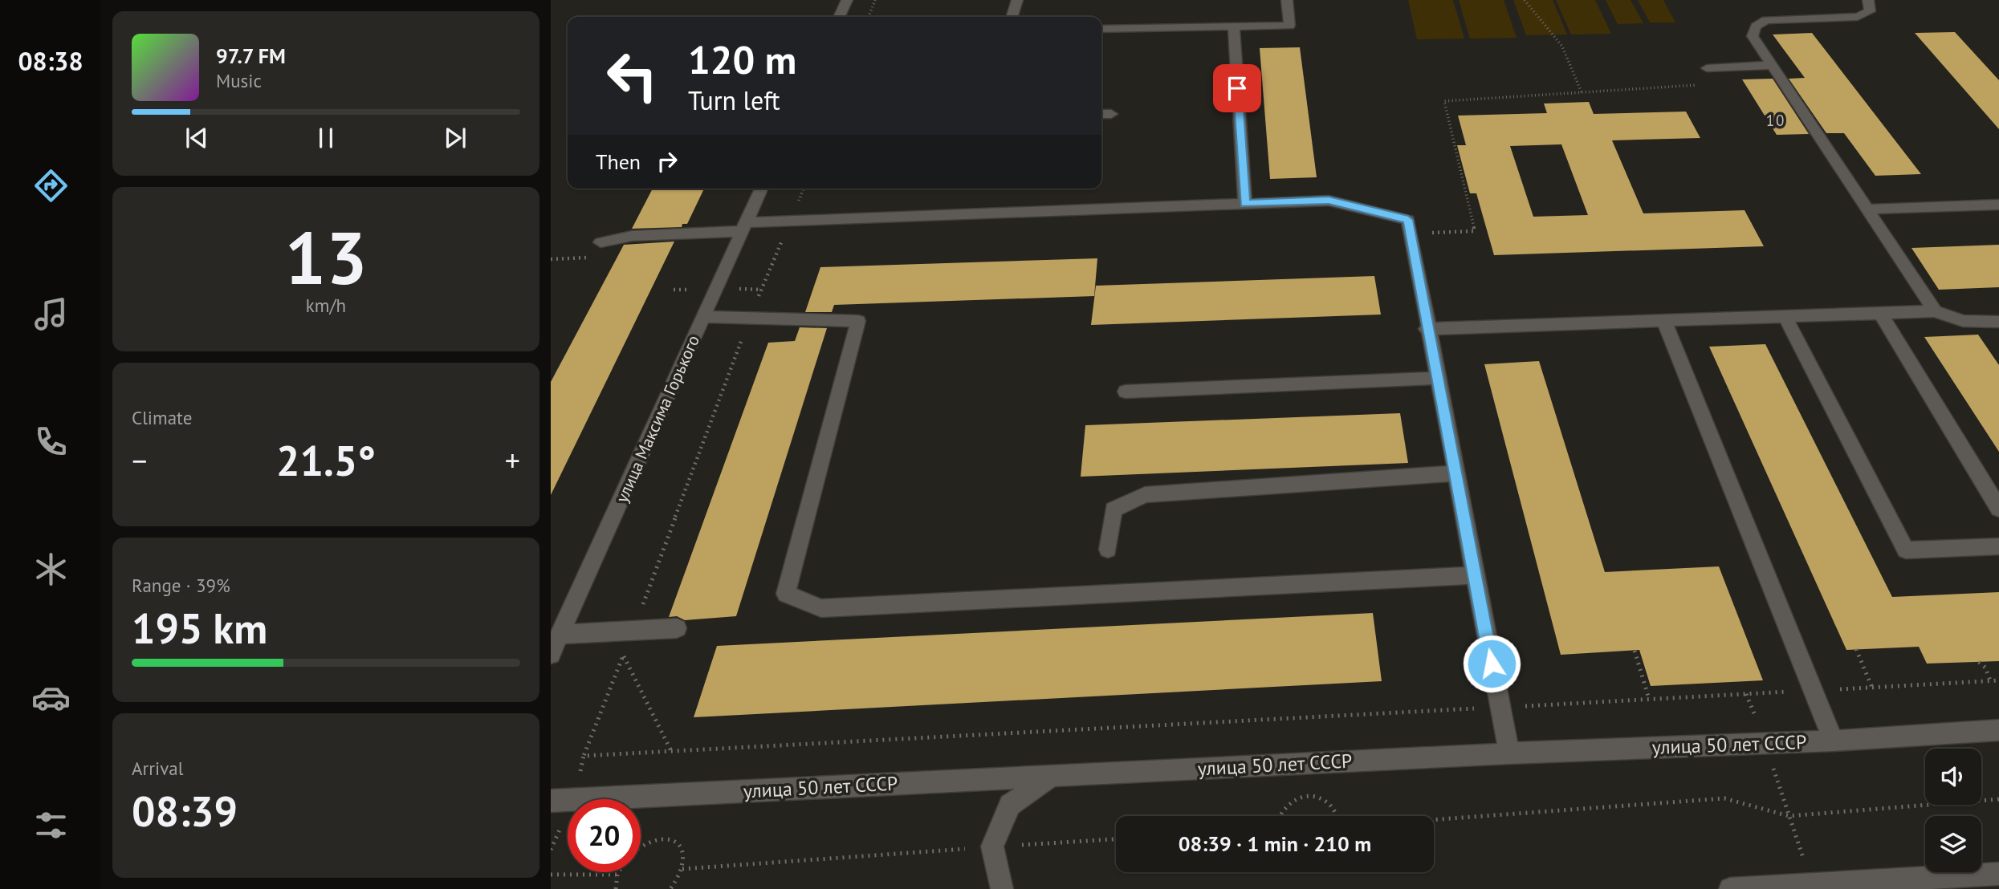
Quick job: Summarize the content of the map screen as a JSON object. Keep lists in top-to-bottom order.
{
  "streets": {
    "street": ["улица Максима Горького", "улица 50 лет СССР"]
  },
  "districts": ["10"],
  "page": {
    "tabs": "08:38",
    "turn": ["120 m", "Turn left"],
    "song": ["97.7 FM", "Music"],
    "then": "Then",
    "tile": [
      ["13", "km/h"],
      "Climate",
      ["Range · 39%", "195 km"],
      ["Arrival", "08:39"]
    ],
    "heat": ["−", "21.5°", "+"],
    "limit": "20",
    "trip": "08:39 · 1 min · 210 m"
  }
}
